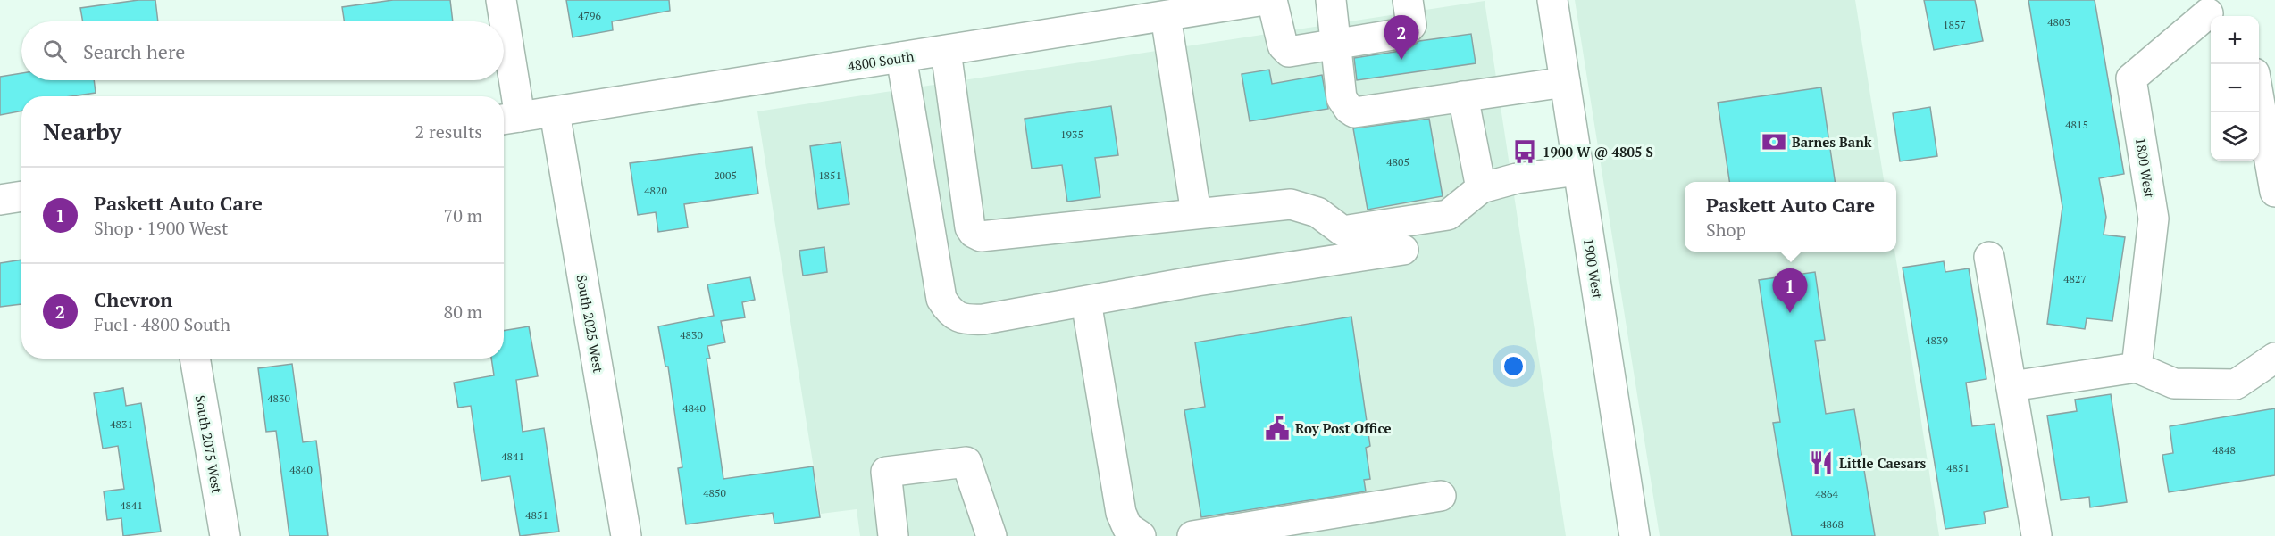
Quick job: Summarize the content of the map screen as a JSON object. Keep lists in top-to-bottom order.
{
  "streets": {
    "street": [
      "4800 South",
      "1800 West",
      "1900 West",
      "South 2025 West",
      "South 2075 West"
    ]
  },
  "crossings": [
    ["4800 South", "South 2025 West"]
  ],
  "places": {
    "bank": ["Barnes Bank"],
    "bus stop": ["1900 W @ 4805 S"],
    "public building": ["Roy Post Office"],
    "restaurant": ["Little Caesars"]
  },
  "house_numbers": [
    "4796",
    "4803",
    "1857",
    "4815",
    "1935",
    "4805",
    "2005",
    "1851",
    "4820",
    "4827",
    "4830",
    "4839",
    "4830",
    "4840",
    "4831",
    "4848",
    "4841",
    "4851",
    "4840",
    "4850",
    "4864",
    "4841",
    "4851",
    "4868"
  ],
  "page": {
    "pins": ["2", "1"],
    "map_buttons": ["+", "−"],
    "search": "Search here",
    "heading": ["Nearby", "2 results"],
    "list": [
      {
        "mark": "1",
        "name": "Paskett Auto Care",
        "note": "Shop · 1900 West",
        "value": "70 m"
      },
      {
        "mark": "2",
        "name": "Chevron",
        "note": "Fuel · 4800 South",
        "value": "80 m"
      }
    ],
    "popup": ["Paskett Auto Care", "Shop"]
  }
}
